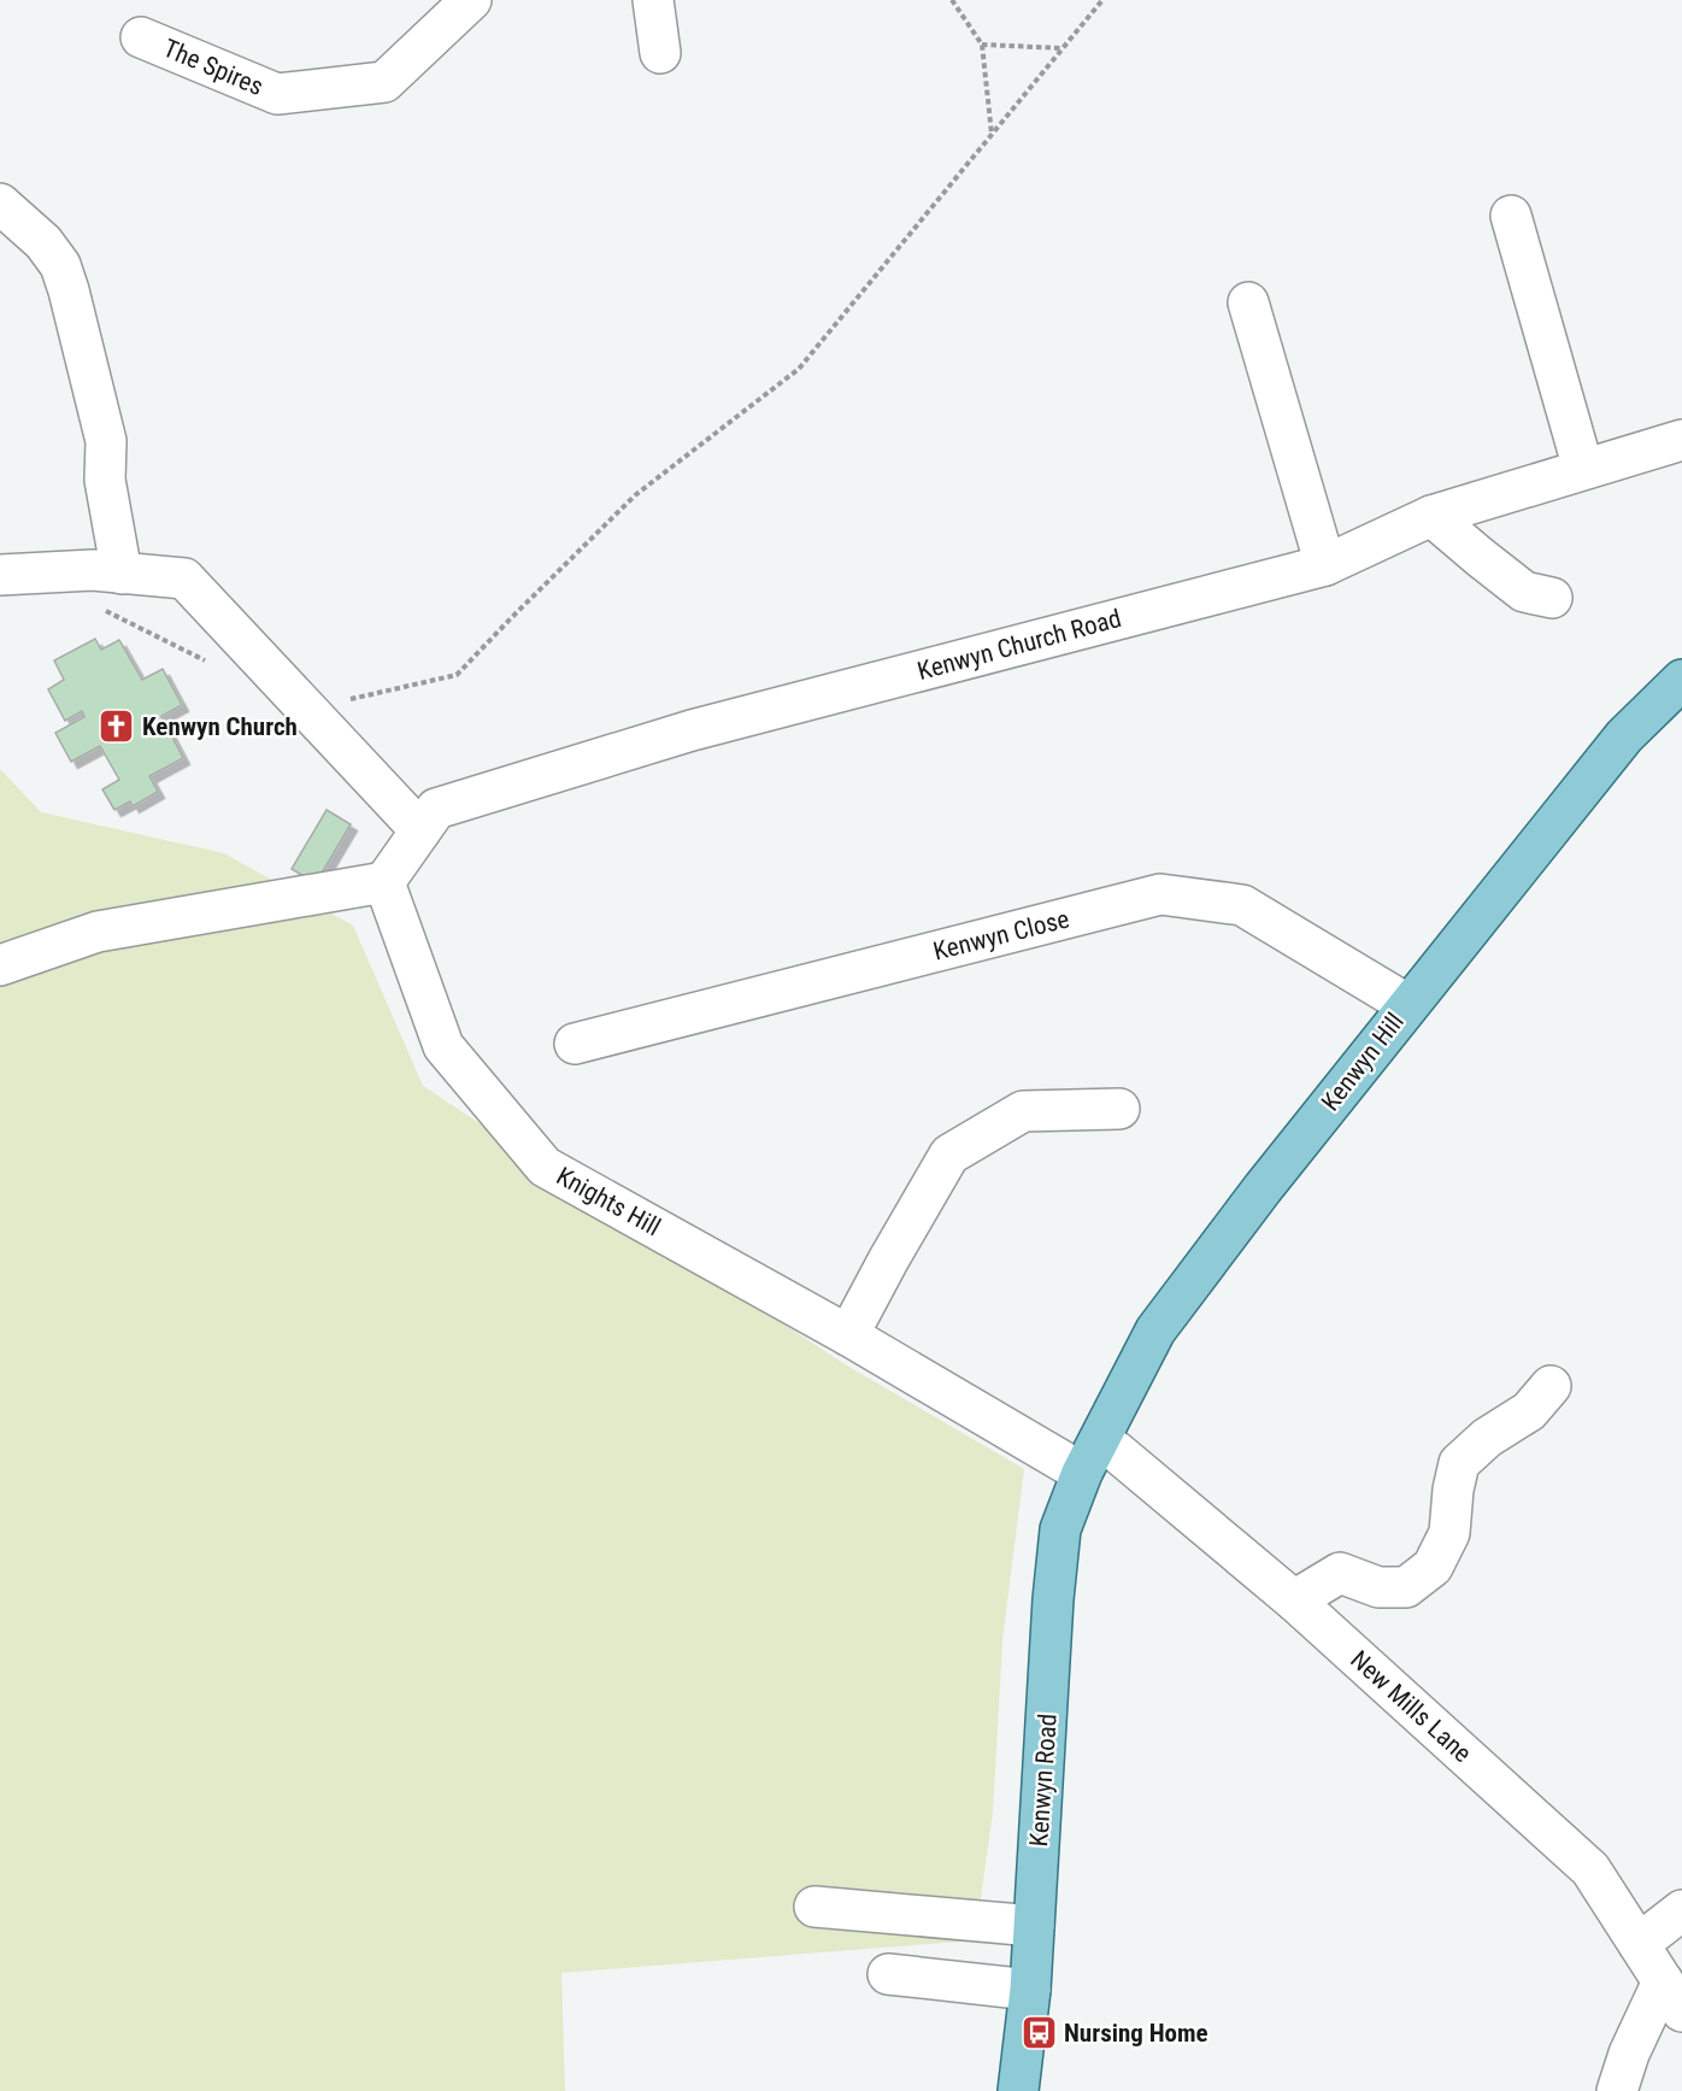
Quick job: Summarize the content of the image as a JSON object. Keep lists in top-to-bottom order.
{
  "streets": {
    "main road": ["Kenwyn Hill", "Kenwyn Road"],
    "street": [
      "The Spires",
      "Kenwyn Church Road",
      "Kenwyn Close",
      "Knights Hill",
      "New Mills Lane"
    ]
  },
  "crossings": [
    ["Kenwyn Church Road", "Knights Hill"],
    ["Kenwyn Close", "Kenwyn Hill"],
    ["Kenwyn Hill", "Knights Hill"],
    ["Kenwyn Hill", "New Mills Lane"],
    ["Kenwyn Hill", "Kenwyn Road"],
    ["Knights Hill", "New Mills Lane"],
    ["Knights Hill", "Kenwyn Road"],
    ["New Mills Lane", "Kenwyn Road"]
  ],
  "places": {
    "church": ["Kenwyn Church"],
    "bus stop": ["Nursing Home"]
  }
}
